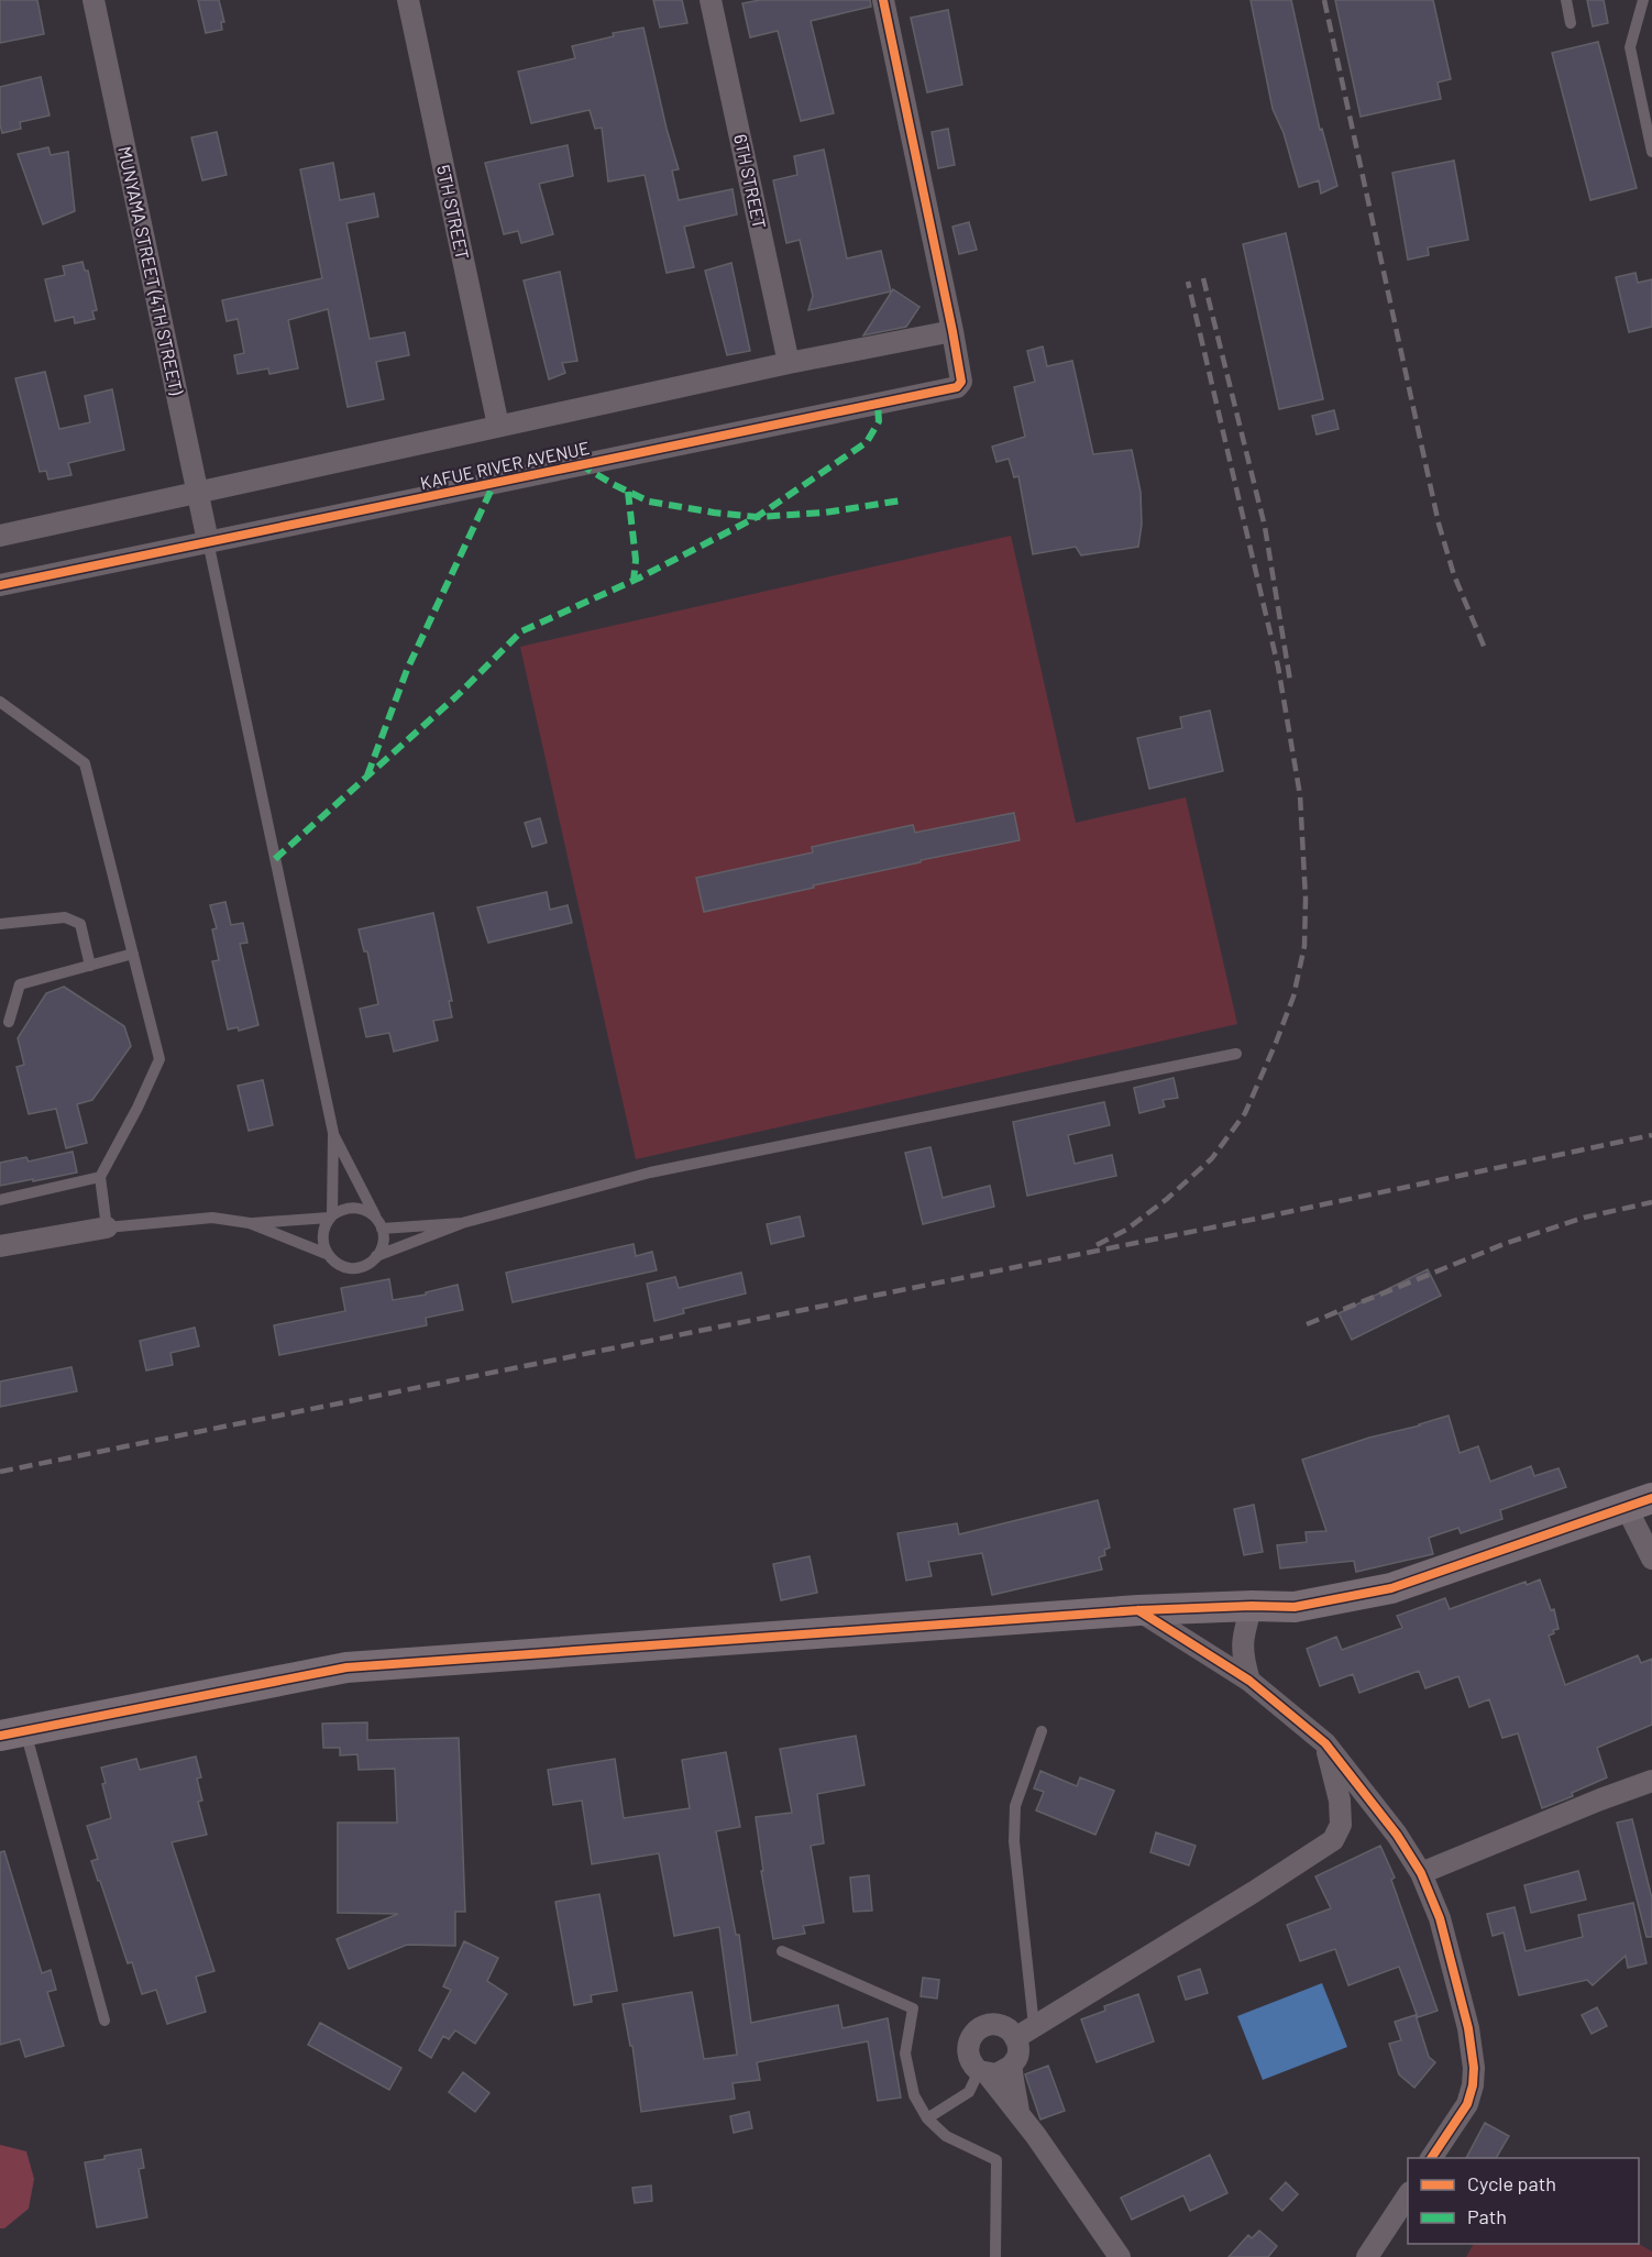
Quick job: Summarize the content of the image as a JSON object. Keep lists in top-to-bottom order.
{
  "streets": {
    "street": [
      "6TH STREET",
      "5TH STREET",
      "MUNYAMA STREET (4TH STREET)",
      "KAFUE RIVER AVENUE"
    ]
  },
  "crossings": [
    ["MUNYAMA STREET (4TH STREET)", "KAFUE RIVER AVENUE"]
  ],
  "legend": ["Cycle path", "Path"]
}
